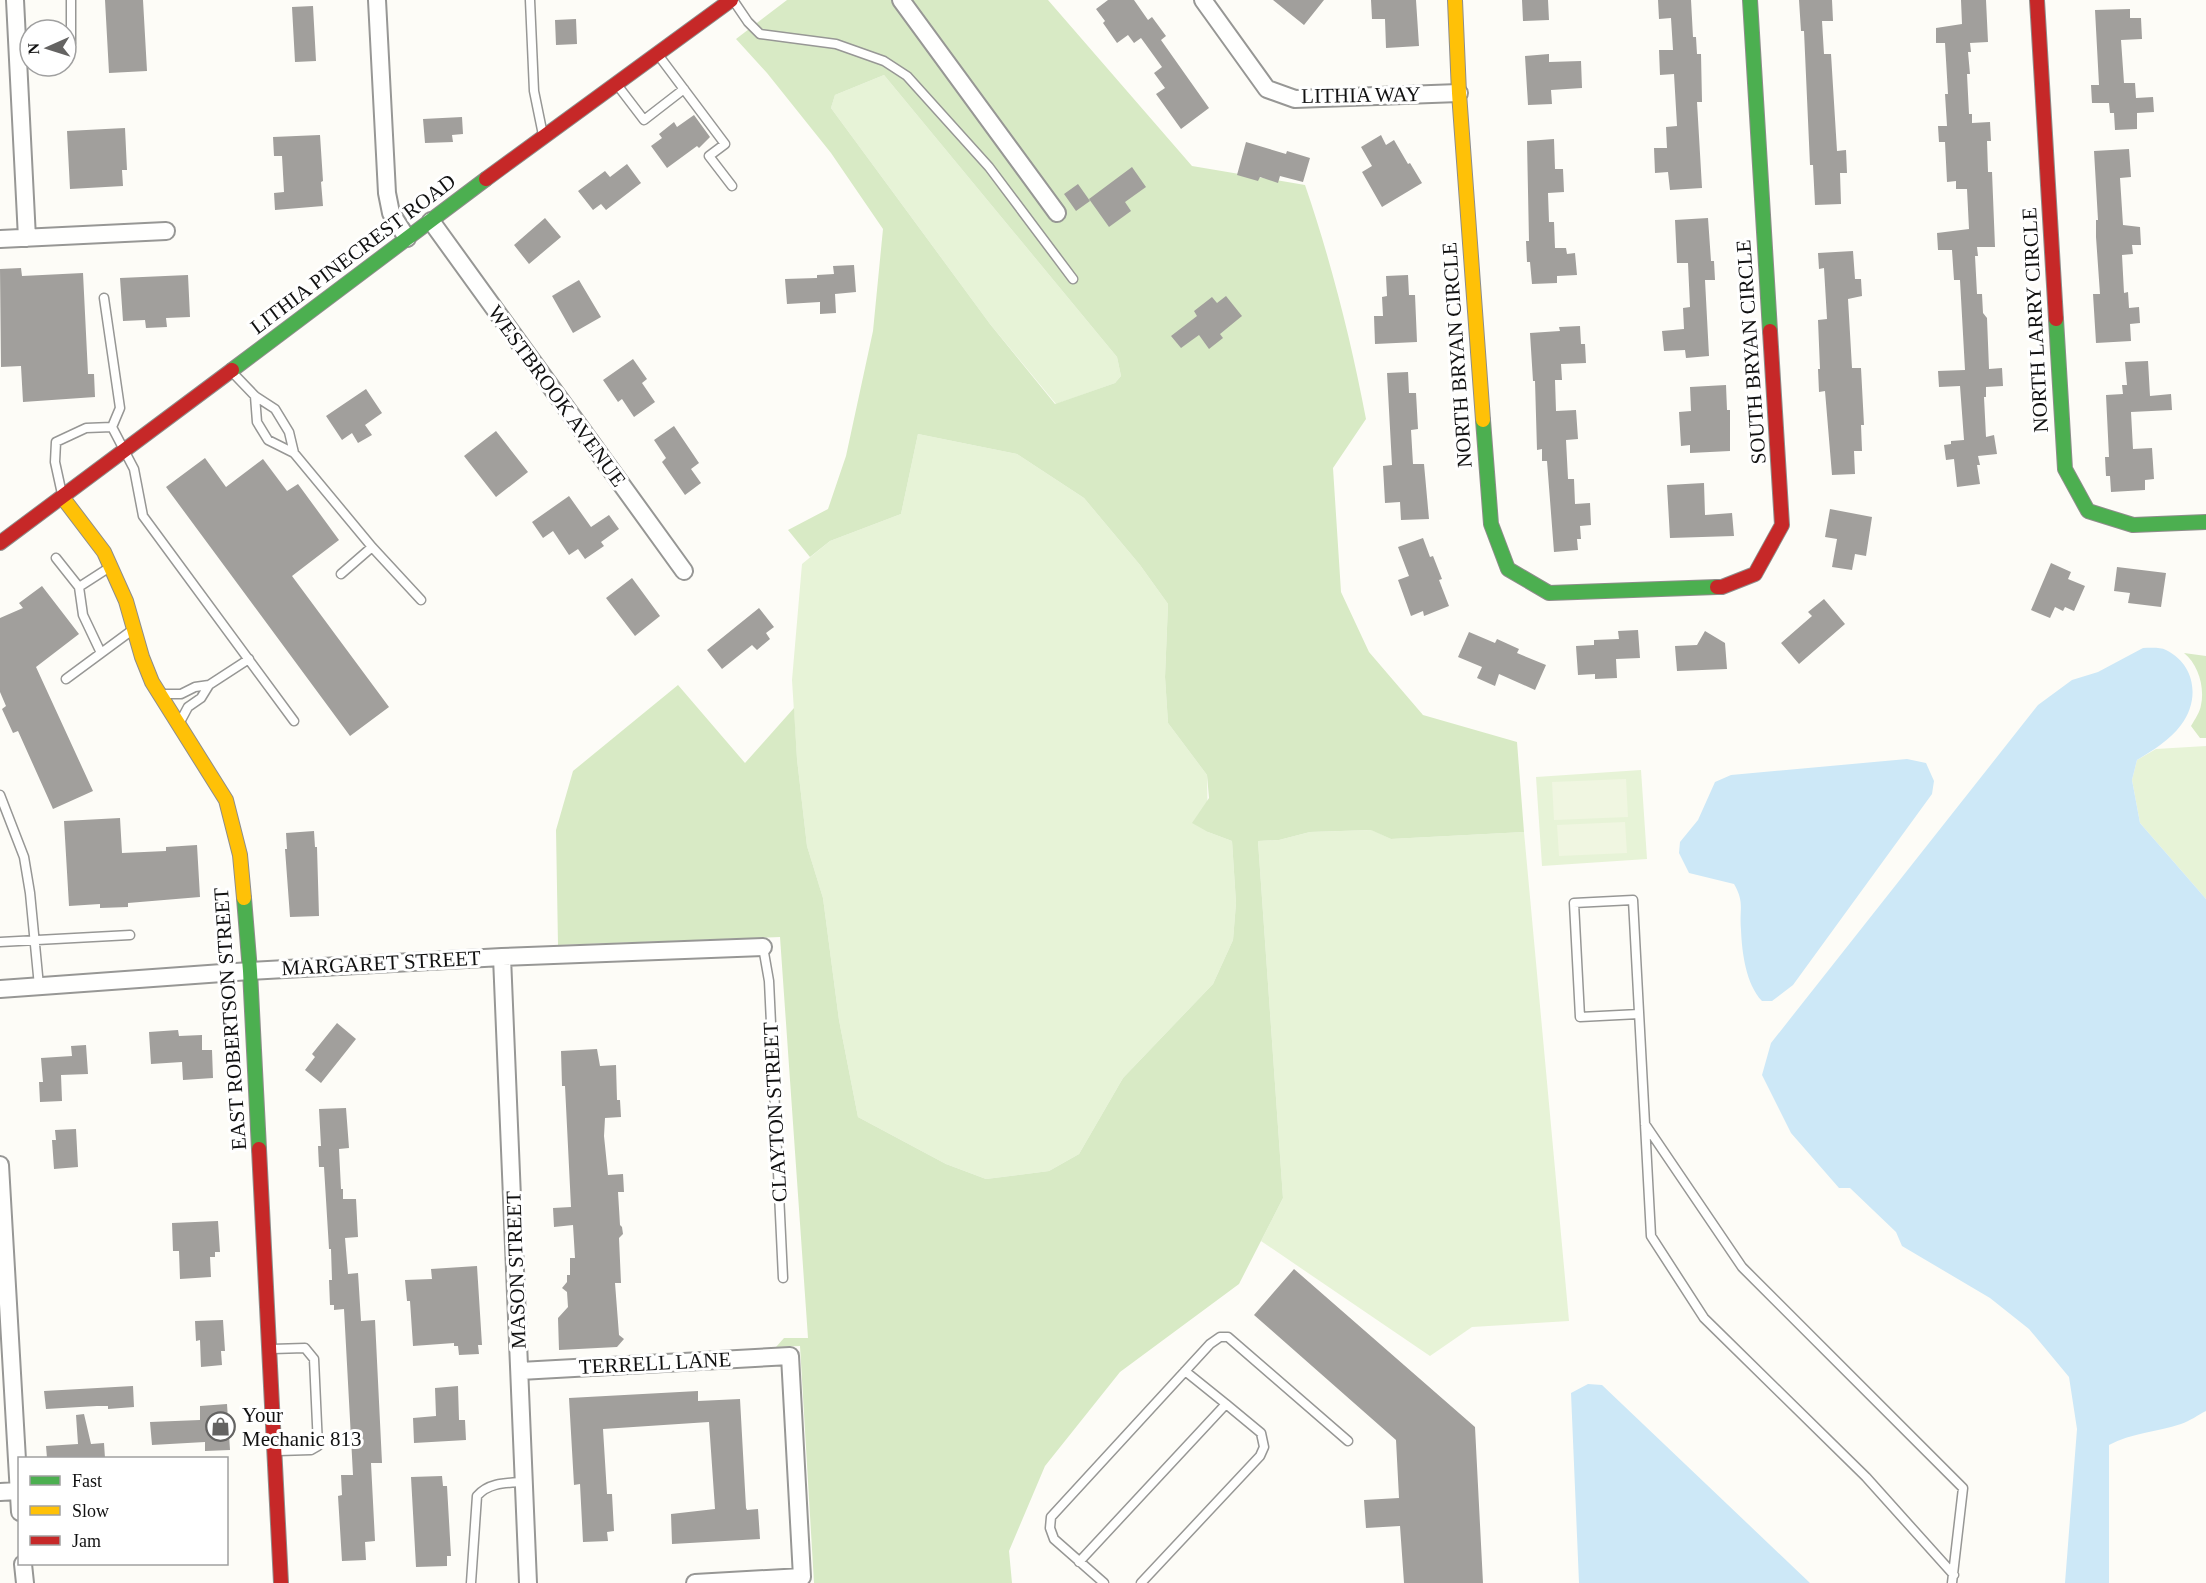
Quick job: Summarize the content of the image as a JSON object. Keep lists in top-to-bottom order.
{
  "streets": {
    "street": [
      "LITHIA WAY",
      "LITHIA PINECREST ROAD",
      "NORTH LARRY CIRCLE",
      "SOUTH BRYAN CIRCLE",
      "NORTH BRYAN CIRCLE",
      "WESTBROOK AVENUE",
      "MARGARET STREET",
      "EAST ROBERTSON STREET",
      "MASON STREET",
      "TERRELL LANE"
    ],
    "lane": ["CLAYTON STREET"]
  },
  "crossings": [
    ["LITHIA WAY", "NORTH BRYAN CIRCLE"],
    ["LITHIA PINECREST ROAD", "WESTBROOK AVENUE"],
    ["LITHIA PINECREST ROAD", "EAST ROBERTSON STREET"],
    ["SOUTH BRYAN CIRCLE", "NORTH BRYAN CIRCLE"],
    ["MARGARET STREET", "EAST ROBERTSON STREET"],
    ["MARGARET STREET", "CLAYTON STREET"],
    ["MARGARET STREET", "MASON STREET"],
    ["MASON STREET", "TERRELL LANE"]
  ],
  "places": {
    "shop": ["Your Mechanic 813"]
  },
  "legend": ["Fast", "Slow", "Jam"],
  "north": "left"
}
